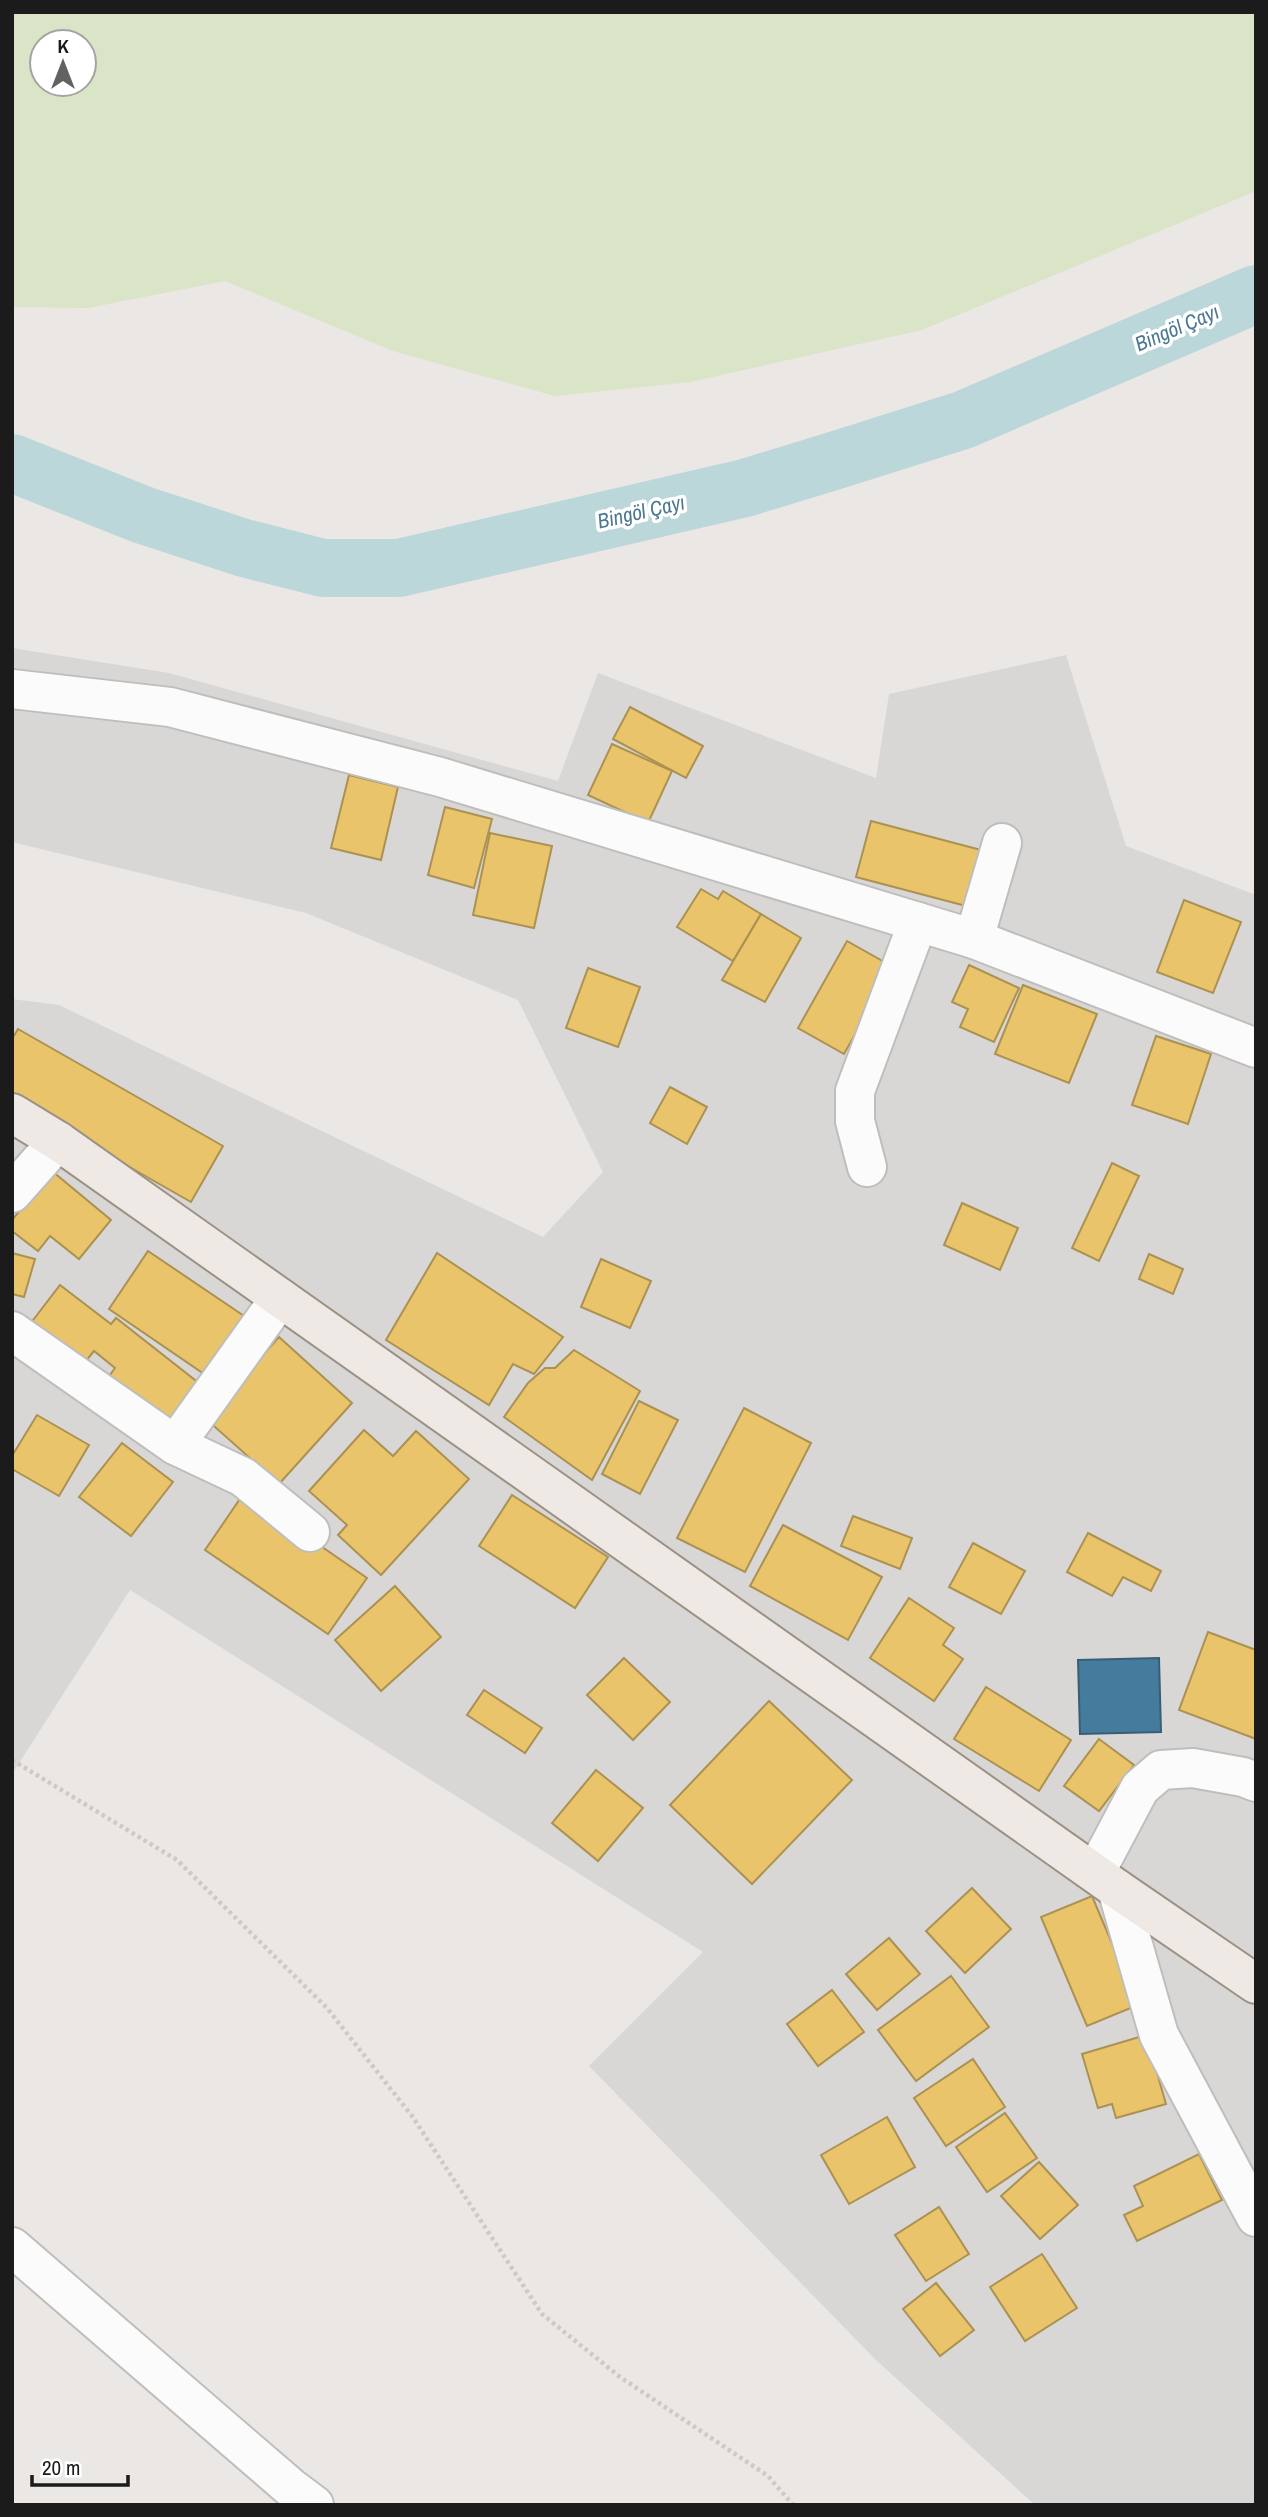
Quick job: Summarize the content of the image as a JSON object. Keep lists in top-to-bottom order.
{
  "water": ["Bingöl Çayı"],
  "scale_bar": "20 m",
  "north": "top"
}
